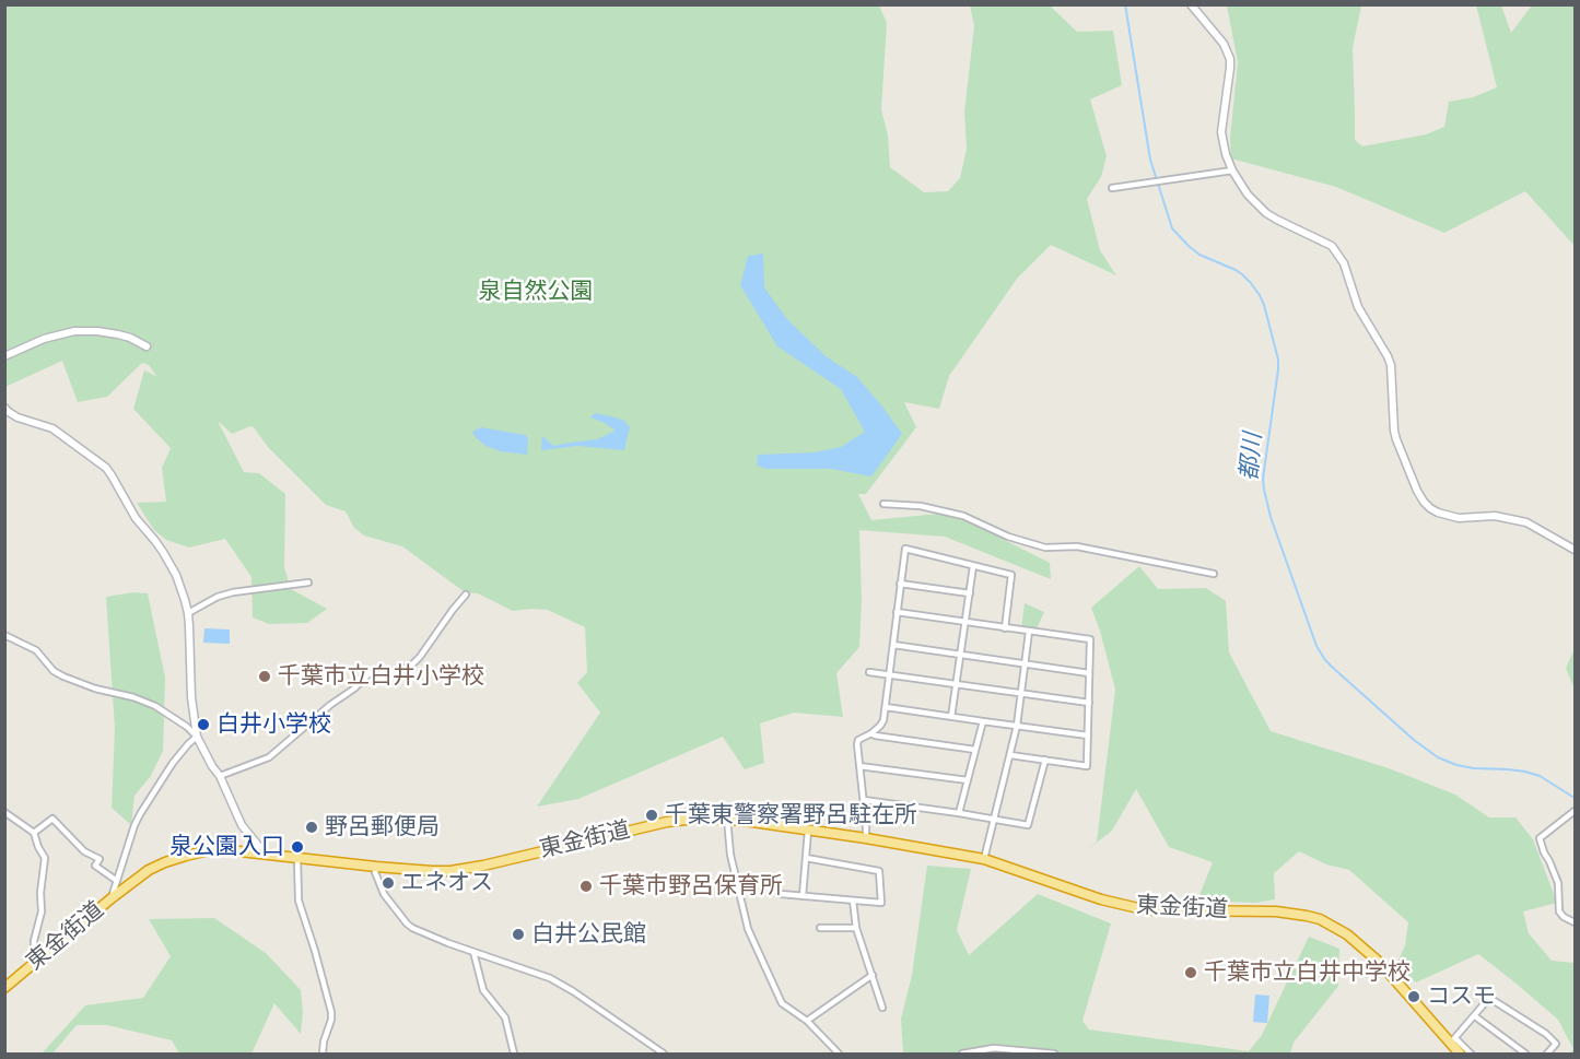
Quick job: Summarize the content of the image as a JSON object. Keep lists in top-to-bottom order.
{
  "streets": {
    "highway": ["東金街道"]
  },
  "water": ["都川"],
  "parks": ["泉自然公園"],
  "places": [
    "千葉市立白井小学校",
    "白井小学校",
    "千葉東警察署野呂駐在所",
    "野呂郵便局",
    "泉公園入口",
    "エネオス",
    "千葉市野呂保育所",
    "白井公民館",
    "千葉市立白井中学校",
    "コスモ"
  ]
}
